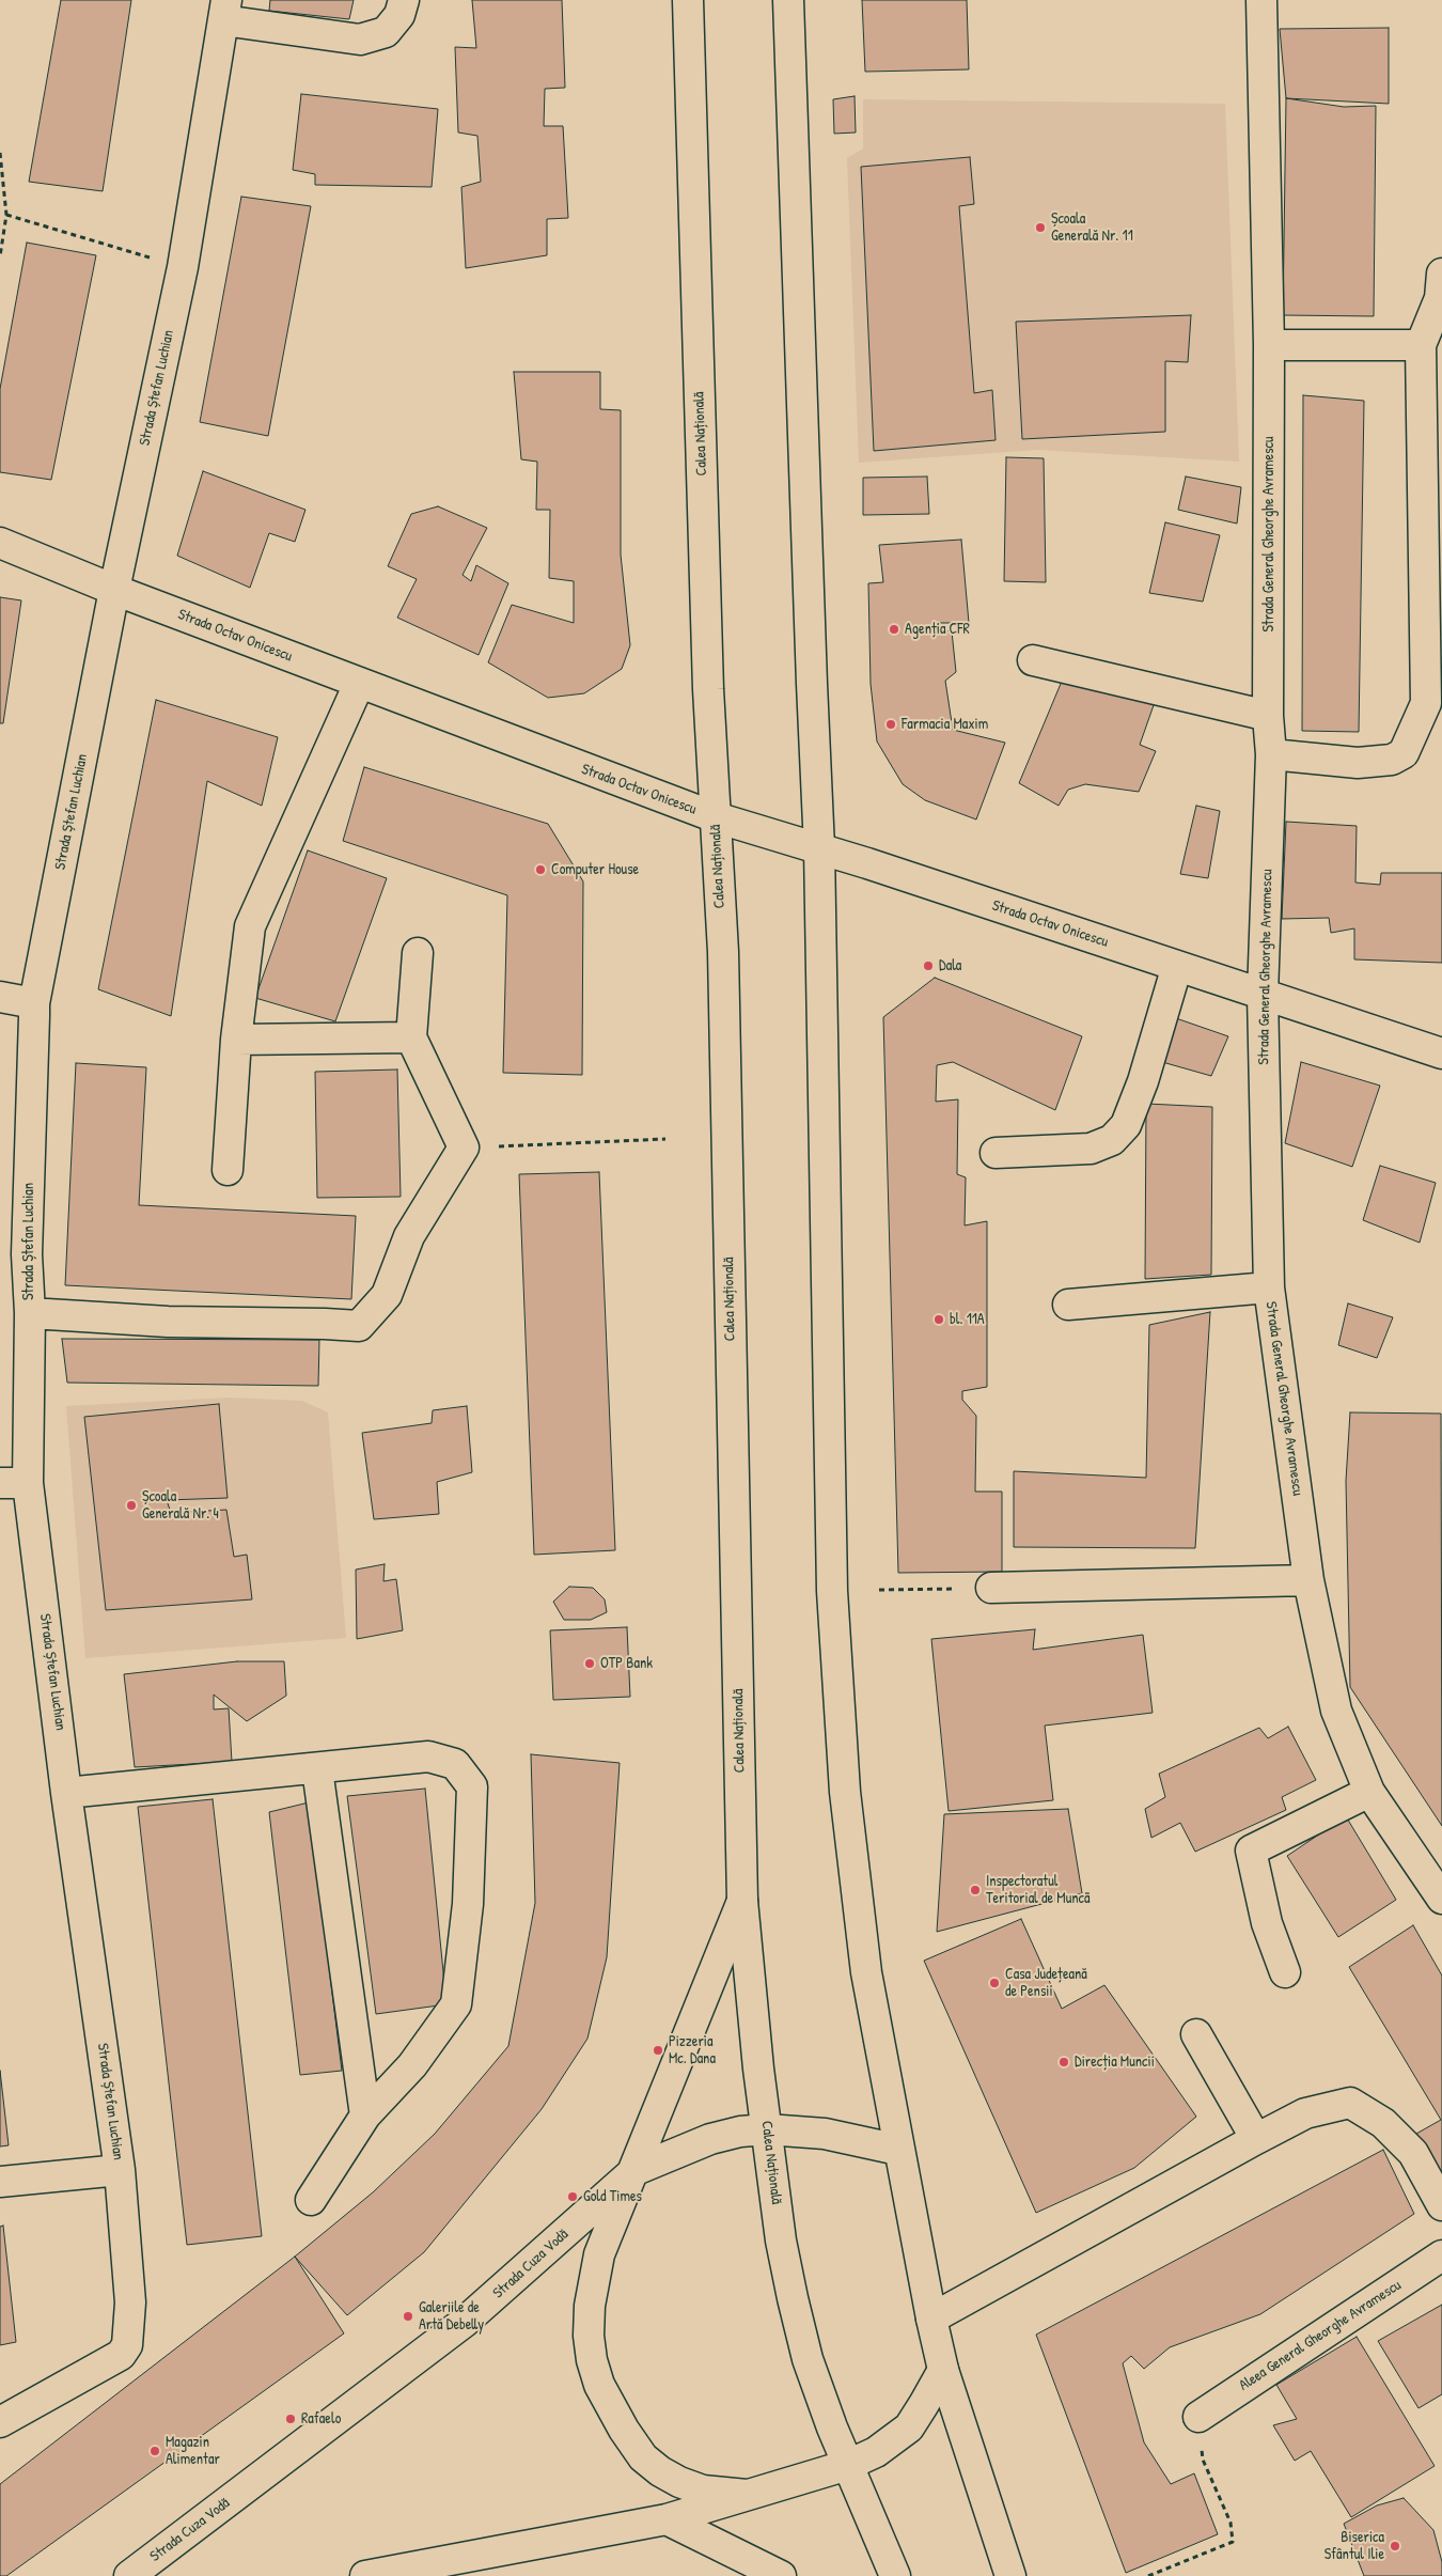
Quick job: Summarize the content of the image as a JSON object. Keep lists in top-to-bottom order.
{
  "streets": {
    "street": [
      "Strada Ștefan Luchian",
      "Calea Națională",
      "Strada General Gheorghe Avramescu",
      "Strada Octav Onicescu",
      "Strada Cuza Vodă",
      "Aleea General Gheorghe Avramescu"
    ]
  },
  "crossings": [
    ["Strada Ștefan Luchian", "Strada Octav Onicescu"],
    ["Calea Națională", "Strada Octav Onicescu"],
    ["Calea Națională", "Strada Cuza Vodă"],
    ["Strada General Gheorghe Avramescu", "Strada Octav Onicescu"]
  ],
  "places": [
    "Școala Generală Nr. 11",
    "Agenția CFR",
    "Farmacia Maxim",
    "Computer House",
    "Dala",
    "bl. 11A",
    "Școala Generală Nr. 4",
    "OTP Bank",
    "Inspectoratul Teritorial de Muncã",
    "Casa Județeană de Pensii",
    "Pizzeria Mc. Dana",
    "Direcția Muncii",
    "Gold Times",
    "Galeriile de Artă Debelly",
    "Rafaelo",
    "Magazin Alimentar",
    "Biserica Sfântul Ilie"
  ]
}
